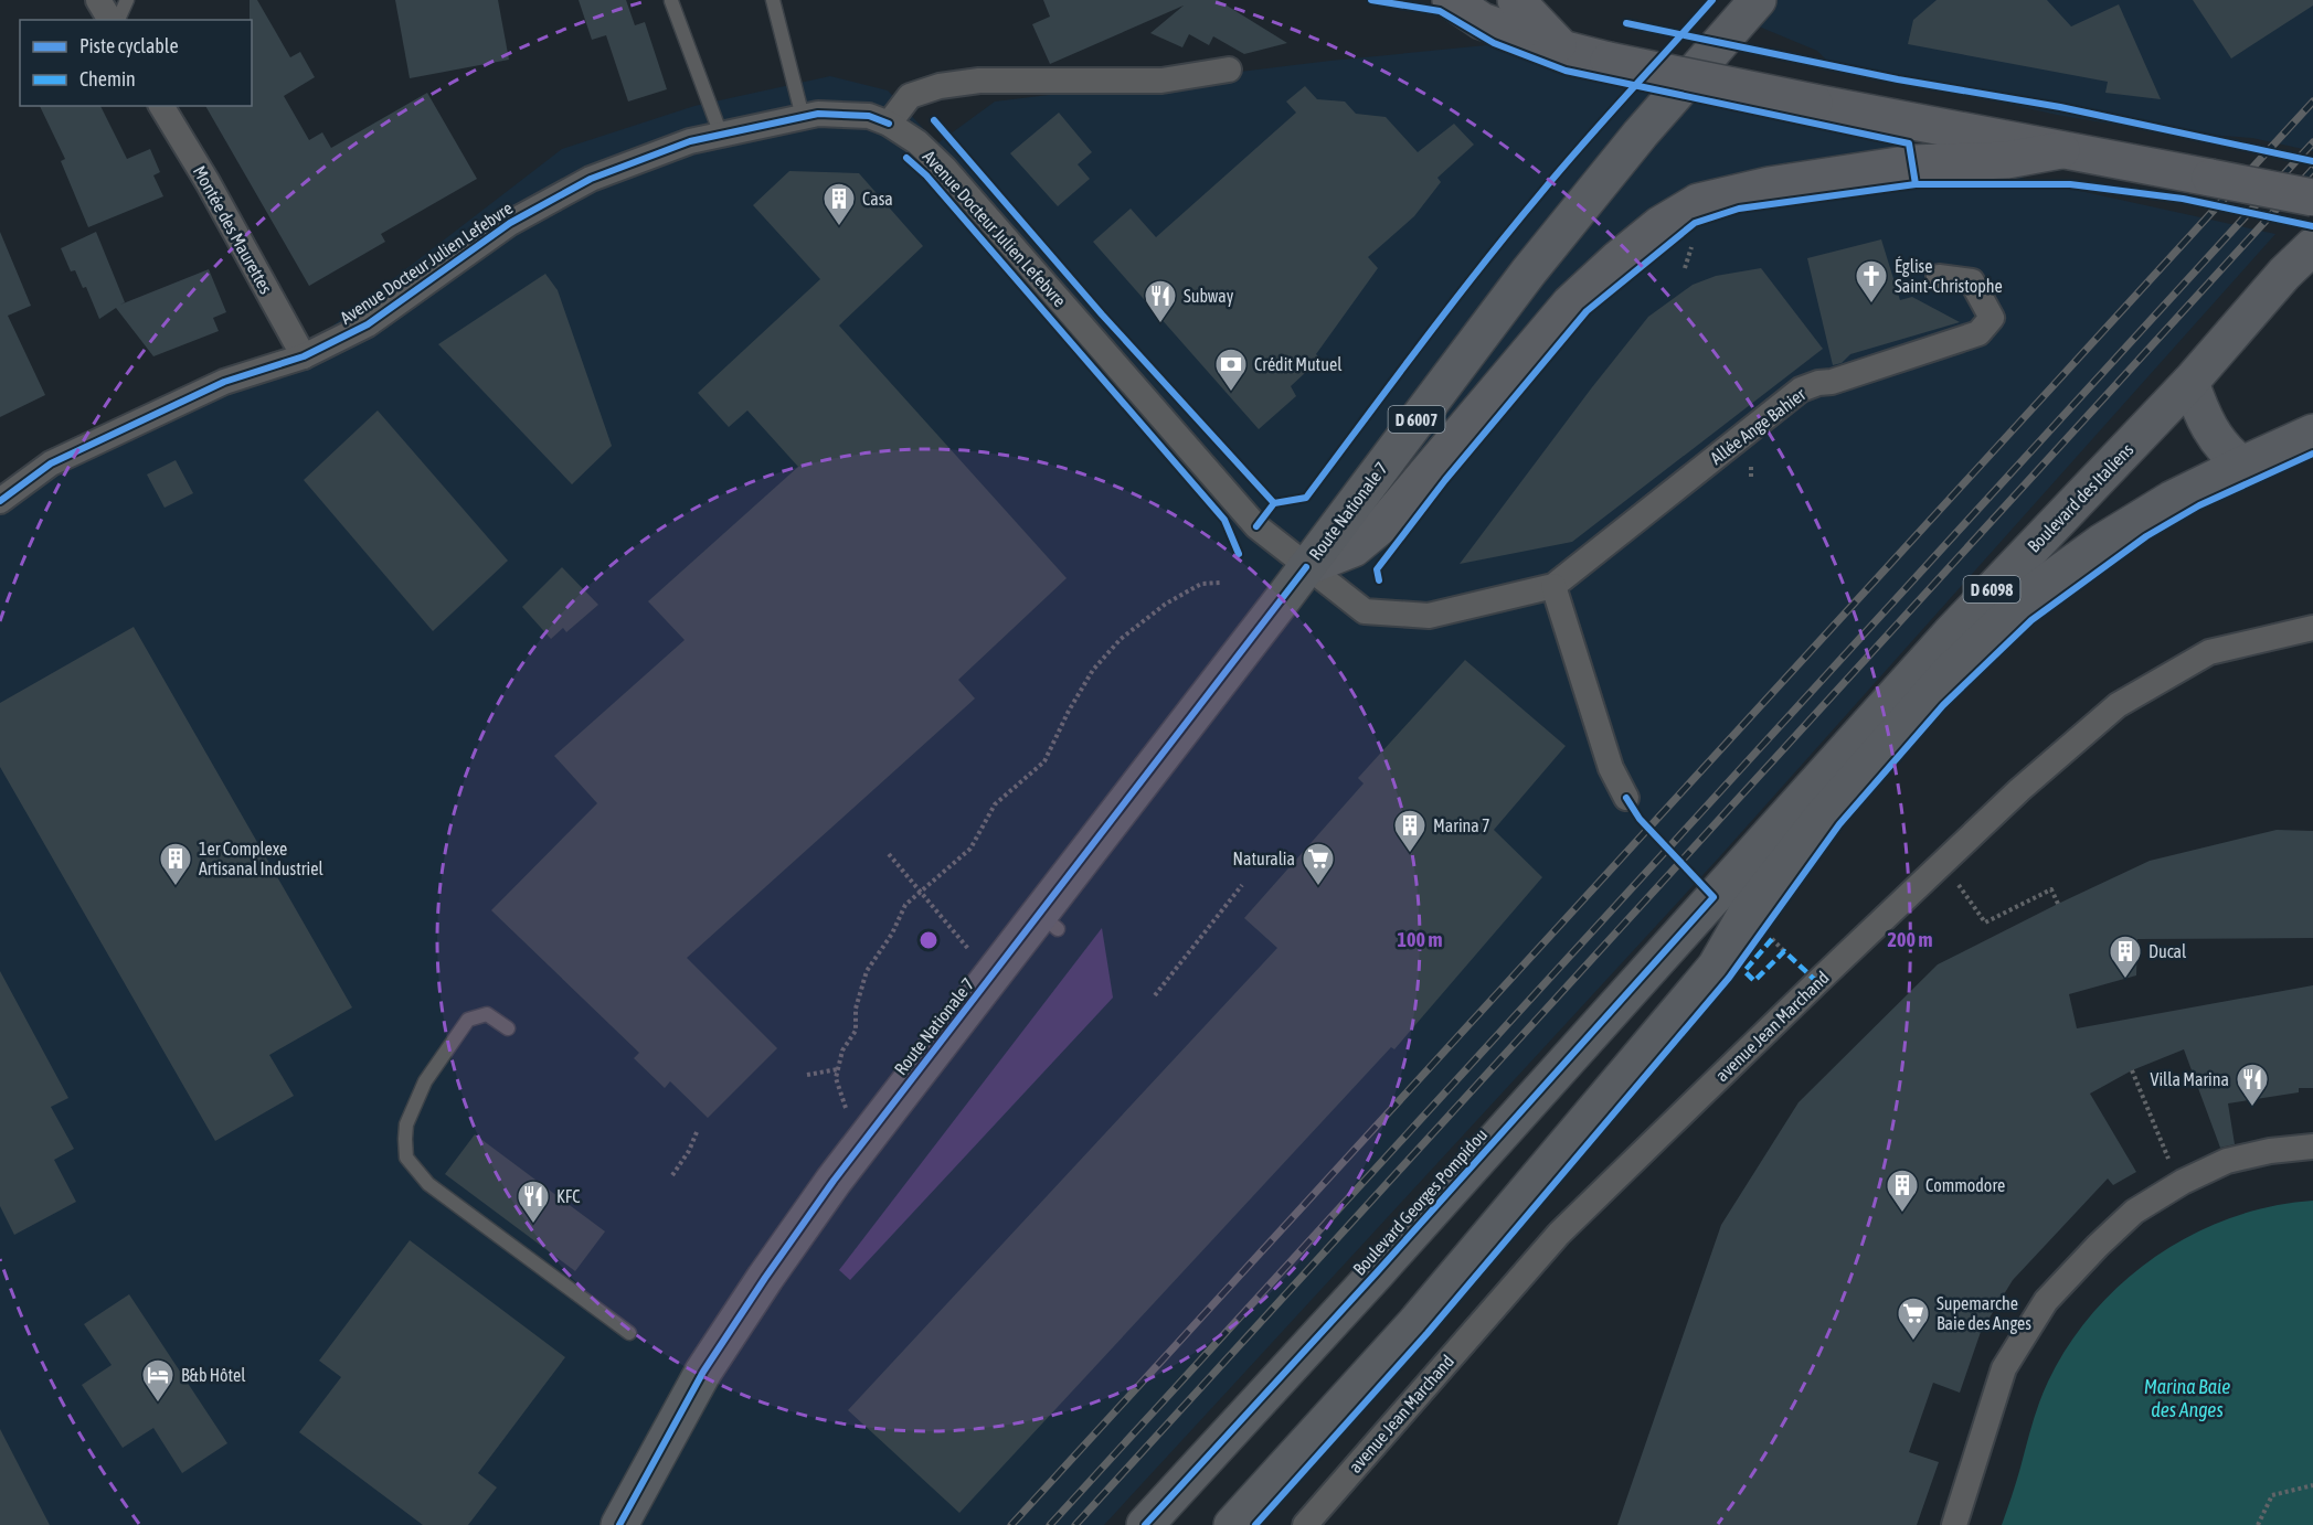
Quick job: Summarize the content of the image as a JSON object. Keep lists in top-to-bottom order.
{
  "streets": {
    "main road": [
      "D 6007",
      "Boulevard des Italiens",
      "Route Nationale 7",
      "D 6098",
      "Boulevard Georges Pompidou"
    ],
    "street": [
      "Avenue Docteur Julien Lefebvre",
      "Montée des Maurettes",
      "Allée Ange Bahier",
      "avenue Jean Marchand"
    ]
  },
  "crossings": [
    ["Avenue Docteur Julien Lefebvre", "Montée des Maurettes"],
    ["Avenue Docteur Julien Lefebvre", "Allée Ange Bahier"],
    ["Avenue Docteur Julien Lefebvre", "Route Nationale 7"],
    ["Boulevard des Italiens", "Boulevard Georges Pompidou"]
  ],
  "water": ["Marina Baie des Anges"],
  "places": {
    "building": [
      "Casa",
      "Marina 7",
      "1er Complexe Artisanal Industriel",
      "Ducal",
      "Commodore"
    ],
    "church": ["Église Saint-Christophe"],
    "restaurant": ["Subway", "Villa Marina", "KFC"],
    "bank": ["Crédit Mutuel"],
    "supermarket": ["Naturalia", "Supemarche Baie des Anges"],
    "hotel": ["B&b Hôtel"]
  },
  "legend": ["Piste cyclable", "Chemin"],
  "rings": ["100 m", "200 m"]
}
